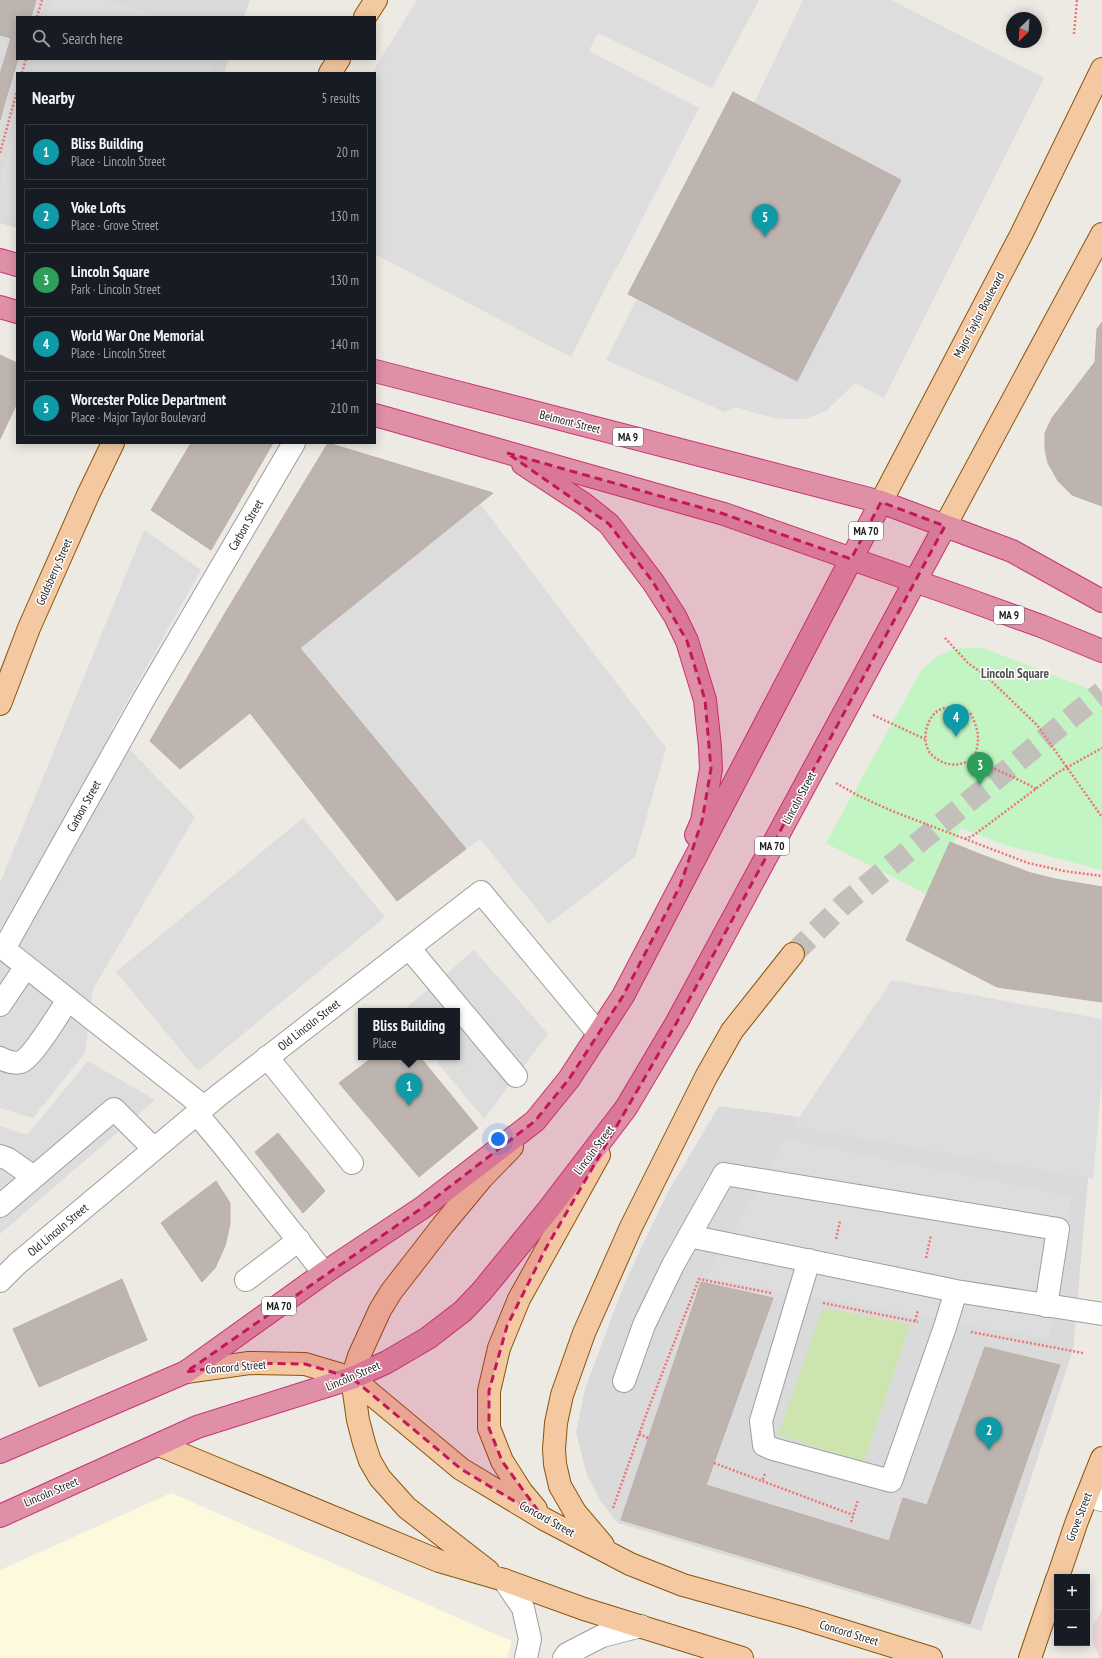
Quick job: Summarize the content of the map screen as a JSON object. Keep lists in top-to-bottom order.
{
  "streets": {
    "highway": [
      "Major Taylor Boulevard",
      "Belmont Street",
      "MA 9",
      "MA 70",
      "Lincoln Street"
    ],
    "main road": ["Goldsberry Street", "Concord Street", "Grove Street"],
    "street": ["Carbon Street", "Old Lincoln Street"]
  },
  "crossings": [
    ["Major Taylor Boulevard", "Belmont Street"],
    ["Major Taylor Boulevard", "MA 9"],
    ["Major Taylor Boulevard", "MA 70"],
    ["Belmont Street", "MA 9"],
    ["MA 9", "MA 70"],
    ["MA 9", "Lincoln Street"],
    ["Carbon Street", "MA 70"],
    ["Carbon Street", "Old Lincoln Street"],
    ["MA 70", "Old Lincoln Street"],
    ["MA 70", "Concord Street"],
    ["Lincoln Street", "Concord Street"]
  ],
  "districts": ["Lincoln Square"],
  "north": "bottom left",
  "page": {
    "search": "Search here",
    "heading": ["Nearby", "5 results"],
    "list": [
      {
        "mark": "1",
        "name": "Bliss Building",
        "note": "Place · Lincoln Street",
        "value": "20 m"
      },
      {
        "mark": "2",
        "name": "Voke Lofts",
        "note": "Place · Grove Street",
        "value": "130 m"
      },
      {
        "mark": "3",
        "name": "Lincoln Square",
        "note": "Park · Lincoln Street",
        "value": "130 m"
      },
      {
        "mark": "4",
        "name": "World War One Memorial",
        "note": "Place · Lincoln Street",
        "value": "140 m"
      },
      {
        "mark": "5",
        "name": "Worcester Police Department",
        "note": "Place · Major Taylor Boulevard",
        "value": "210 m"
      }
    ],
    "pins": [
      "5",
      "4",
      "3",
      "1",
      "2"
    ],
    "popup": ["Bliss Building", "Place"],
    "map_buttons": ["+", "−"]
  }
}
